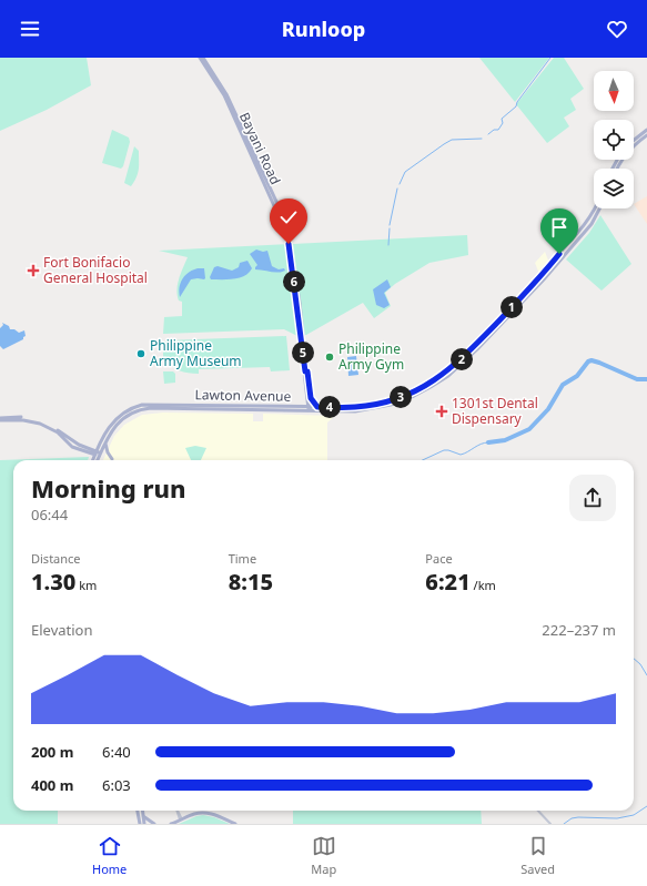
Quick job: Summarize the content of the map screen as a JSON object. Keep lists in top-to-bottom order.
{
  "streets": {
    "main road": ["Bayani Road", "Lawton Avenue"]
  },
  "crossings": [
    ["Bayani Road", "Lawton Avenue"]
  ],
  "places": {
    "health": ["Fort Bonifacio General Hospital", "1301st Dental Dispensary"],
    "other": ["Philippine Army Museum", "Philippine Army Gym"]
  },
  "north": "bottom",
  "page": {
    "header": "Runloop",
    "pins": [
      "6",
      "1",
      "5",
      "2",
      "3",
      "4"
    ],
    "heading": ["Morning run", "06:44"],
    "stats": [
      ["Distance", "1.30 km"],
      ["Time", "8:15"],
      ["Pace", "6:21 /km"]
    ],
    "chart": ["Elevation", "222–237 m"],
    "list": [
      {
        "name": "200 m",
        "note": "6:40"
      },
      {
        "name": "400 m",
        "note": "6:03"
      }
    ],
    "tabs": ["Home", "Map", "Saved"]
  }
}
